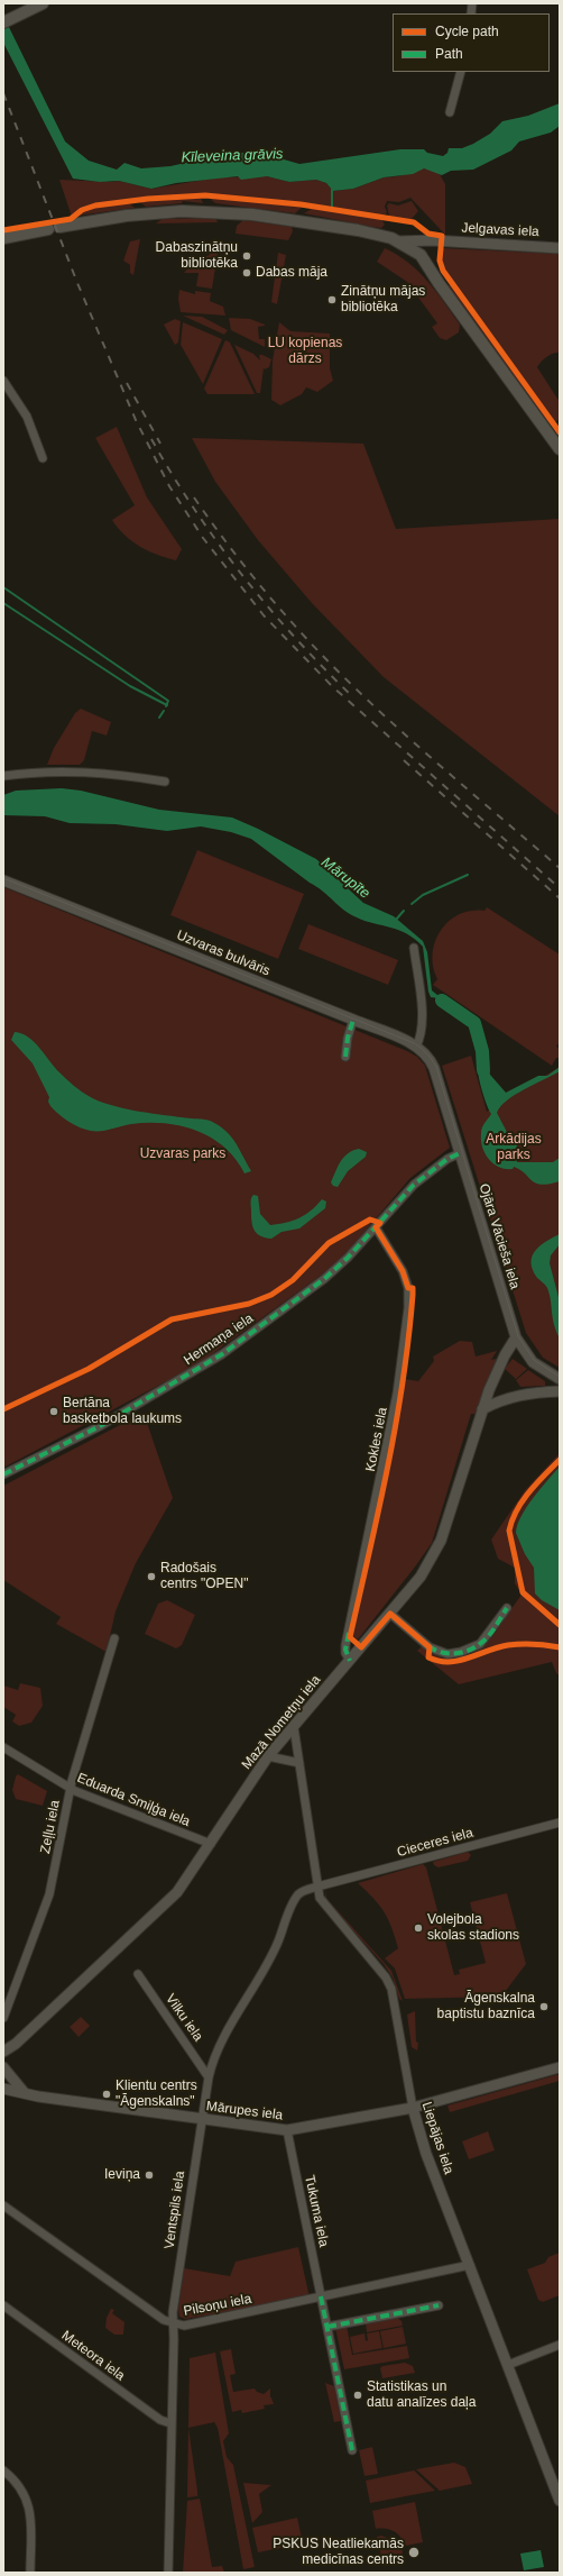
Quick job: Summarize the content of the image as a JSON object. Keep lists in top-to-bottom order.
{
  "streets": {
    "main road": ["Jelgavas iela"],
    "street": [
      "Uzvaras bulvāris",
      "Ojāra Vācieša iela",
      "Hermaņa iela",
      "Kokles iela",
      "Mazā Nometņu iela",
      "Eduarda Smiļģa iela",
      "Zeļļu iela",
      "Cieceres iela",
      "Vilku iela",
      "Mārupes iela",
      "Liepājas iela",
      "Ventspils iela",
      "Tukuma iela",
      "Pilsoņu iela",
      "Meteora iela"
    ]
  },
  "crossings": [
    ["Uzvaras bulvāris", "Ojāra Vācieša iela"],
    ["Ojāra Vācieša iela", "Hermaņa iela"],
    ["Ojāra Vācieša iela", "Mazā Nometņu iela"],
    ["Hermaņa iela", "Kokles iela"],
    ["Kokles iela", "Mazā Nometņu iela"],
    ["Mazā Nometņu iela", "Eduarda Smiļģa iela"],
    ["Mazā Nometņu iela", "Liepājas iela"],
    ["Eduarda Smiļģa iela", "Zeļļu iela"],
    ["Cieceres iela", "Liepājas iela"],
    ["Cieceres iela", "Ventspils iela"],
    ["Vilku iela", "Ventspils iela"],
    ["Mārupes iela", "Liepājas iela"],
    ["Mārupes iela", "Ventspils iela"],
    ["Mārupes iela", "Tukuma iela"],
    ["Liepājas iela", "Ventspils iela"],
    ["Liepājas iela", "Pilsoņu iela"],
    ["Ventspils iela", "Pilsoņu iela"],
    ["Ventspils iela", "Meteora iela"],
    ["Tukuma iela", "Pilsoņu iela"]
  ],
  "water": ["Kīleveina grāvis", "Mārupīte"],
  "parks": ["LU kopienas dārzs", "Arkādijas parks", "Uzvaras parks"],
  "places": [
    "Dabaszinātņu bibliotēka",
    "Dabas māja",
    "Zinātņu mājas bibliotēka",
    "Bertāna basketbola laukums",
    "Radošais centrs \"OPEN\"",
    "Volejbola skolas stadions",
    "Āgenskalna baptistu baznīca",
    "Klientu centrs \"Āgenskalns\"",
    "Ieviņa",
    "Statistikas un datu analīzes daļa",
    "PSKUS Neatliekamās medicīnas centrs"
  ],
  "legend": ["Cycle path", "Path"]
}
